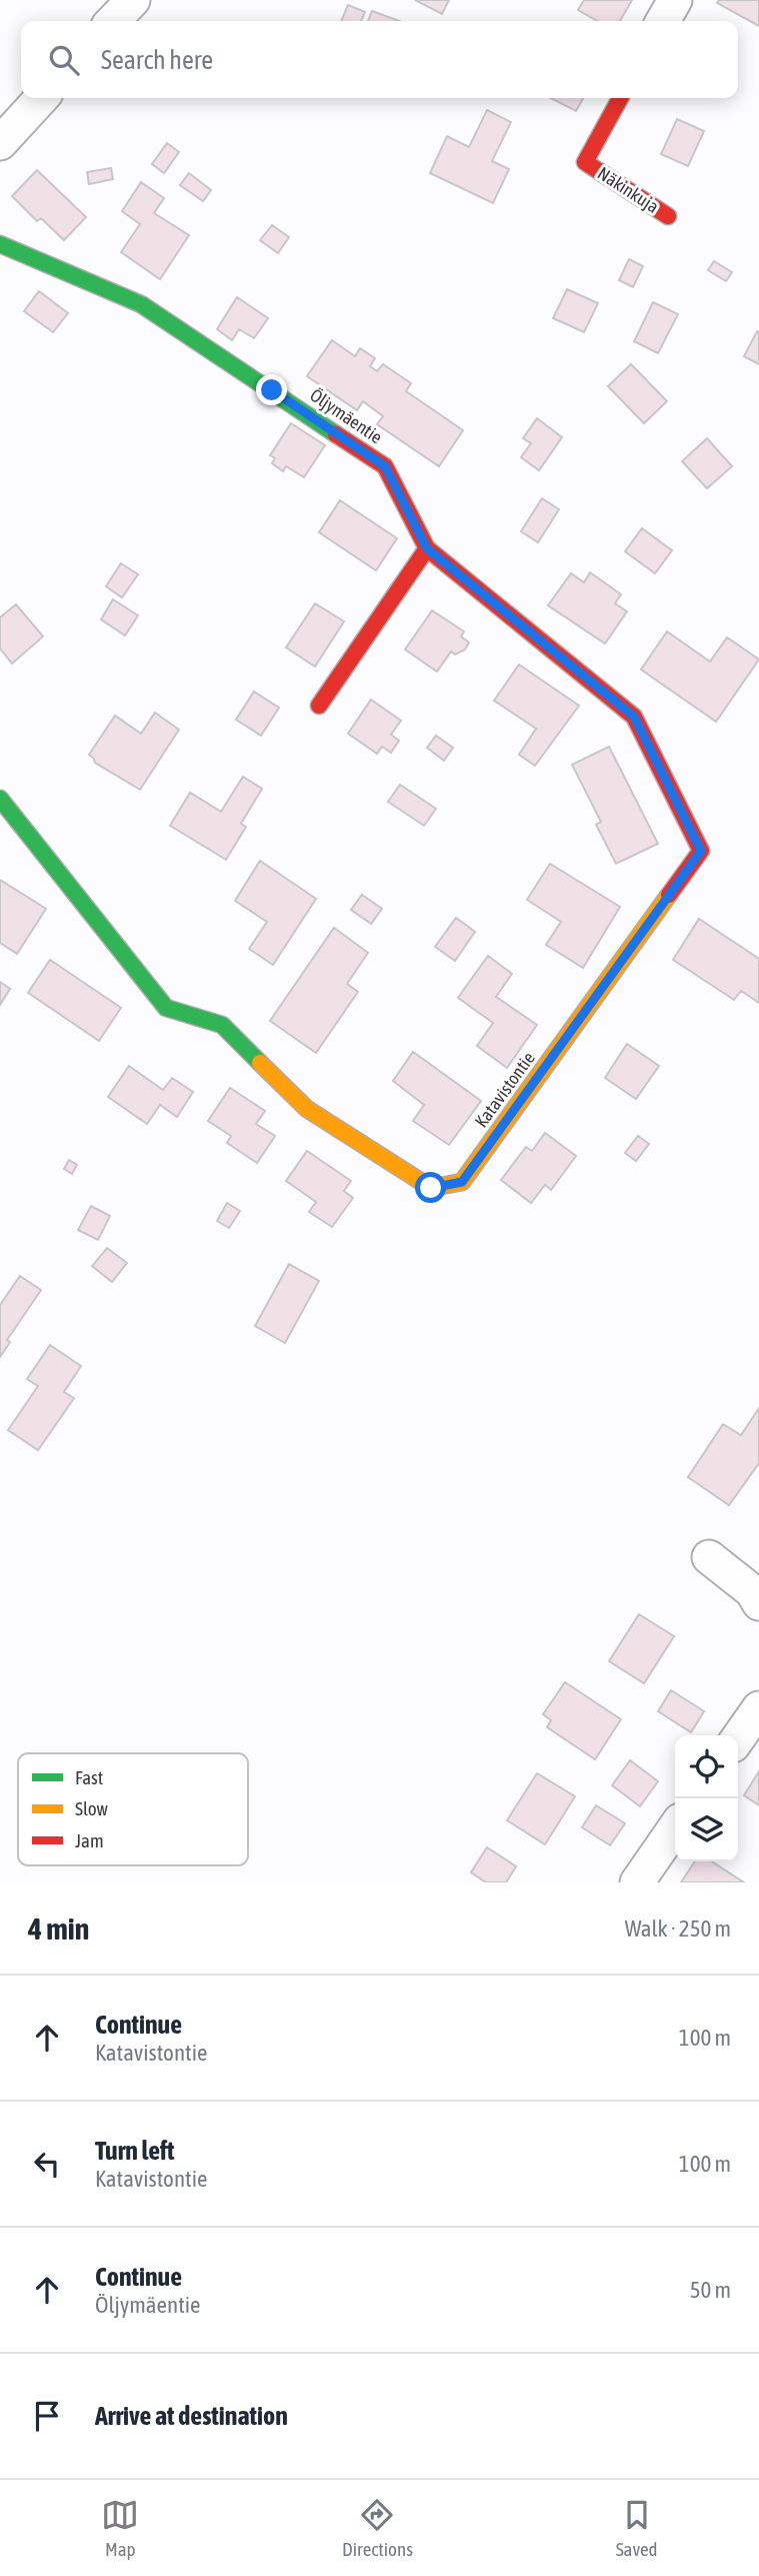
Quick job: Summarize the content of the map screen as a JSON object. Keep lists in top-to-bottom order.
{
  "streets": {
    "street": ["Näkinkuja", "Öljymäentie", "Katavistontie"]
  },
  "crossings": [
    ["Öljymäentie", "Katavistontie"]
  ],
  "legend": ["Fast", "Slow", "Jam"],
  "page": {
    "search": "Search here",
    "heading": ["4 min", "Walk · 250 m"],
    "list": [
      ["Continue", "Katavistontie", "100 m"],
      ["Turn left", "Katavistontie", "100 m"],
      ["Continue", "Öljymäentie", "50 m"],
      "Arrive at destination"
    ],
    "nav": ["Map", "Directions", "Saved"]
  }
}
